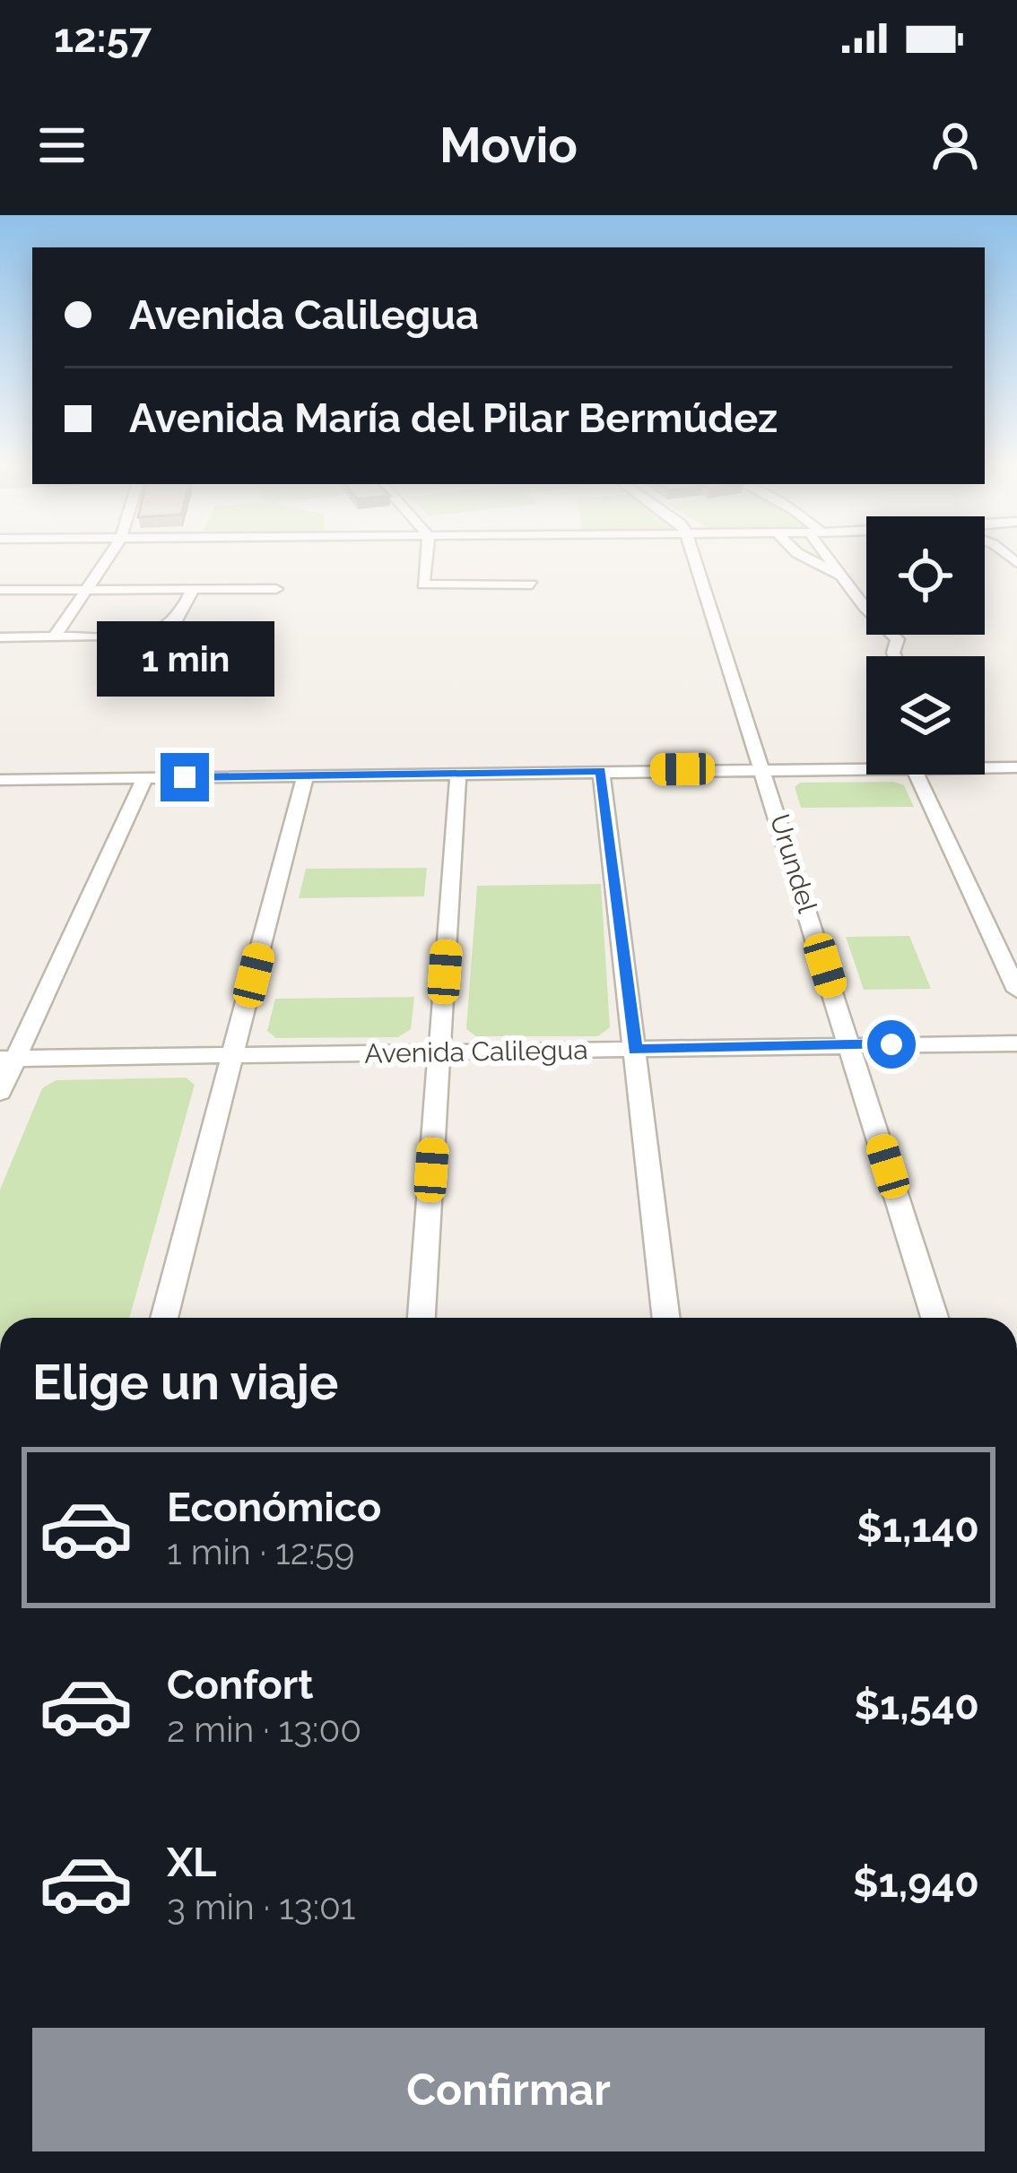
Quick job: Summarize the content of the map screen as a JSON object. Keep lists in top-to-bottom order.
{
  "streets": {
    "street": ["Urundel", "Avenida Calilegua"]
  },
  "crossings": [
    ["Urundel", "Avenida Calilegua"]
  ],
  "page": {
    "status": "12:57",
    "header": "Movio",
    "banner": ["Avenida Calilegua", "Avenida María del Pilar Bermúdez"],
    "bubble": "1 min",
    "heading": "Elige un viaje",
    "list": [
      {
        "name": "Económico",
        "note": "1 min · 12:59",
        "value": "$1,140"
      },
      {
        "name": "Confort",
        "note": "2 min · 13:00",
        "value": "$1,540"
      },
      {
        "name": "XL",
        "note": "3 min · 13:01",
        "value": "$1,940"
      }
    ],
    "buttons": "Confirmar"
  }
}
